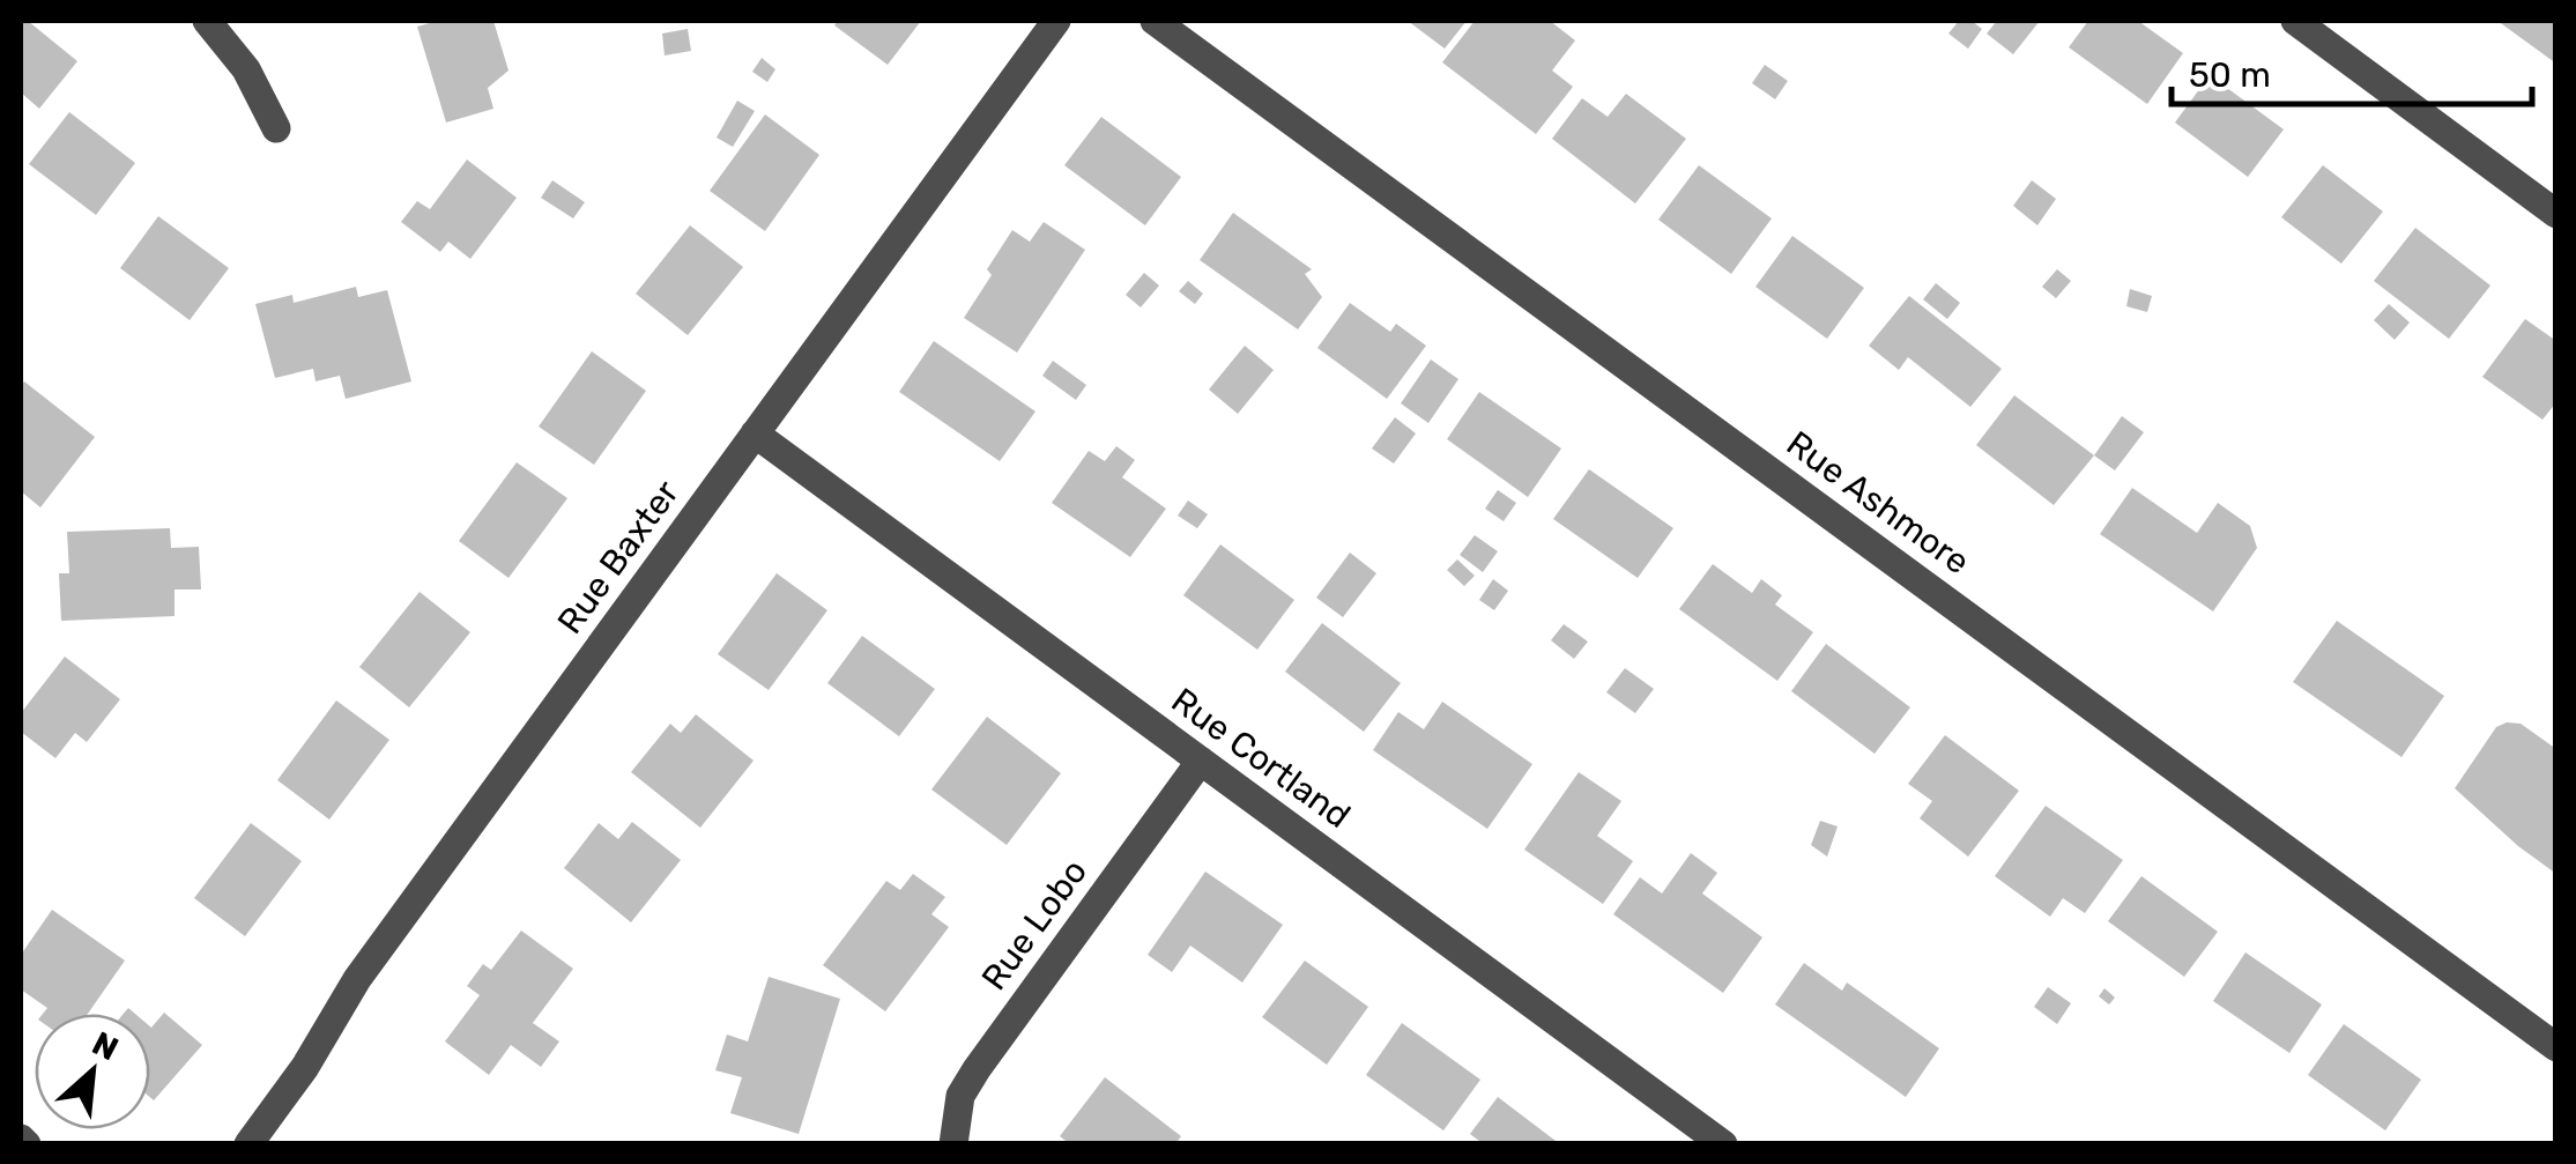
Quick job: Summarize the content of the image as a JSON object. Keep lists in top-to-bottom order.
{
  "streets": {
    "street": [
      "Rue Ashmore",
      "Rue Baxter",
      "Rue Cortland",
      "Rue Lobo"
    ]
  },
  "crossings": [
    ["Rue Baxter", "Rue Cortland"],
    ["Rue Cortland", "Rue Lobo"]
  ],
  "scale_bar": "50 m",
  "north": "top right"
}
